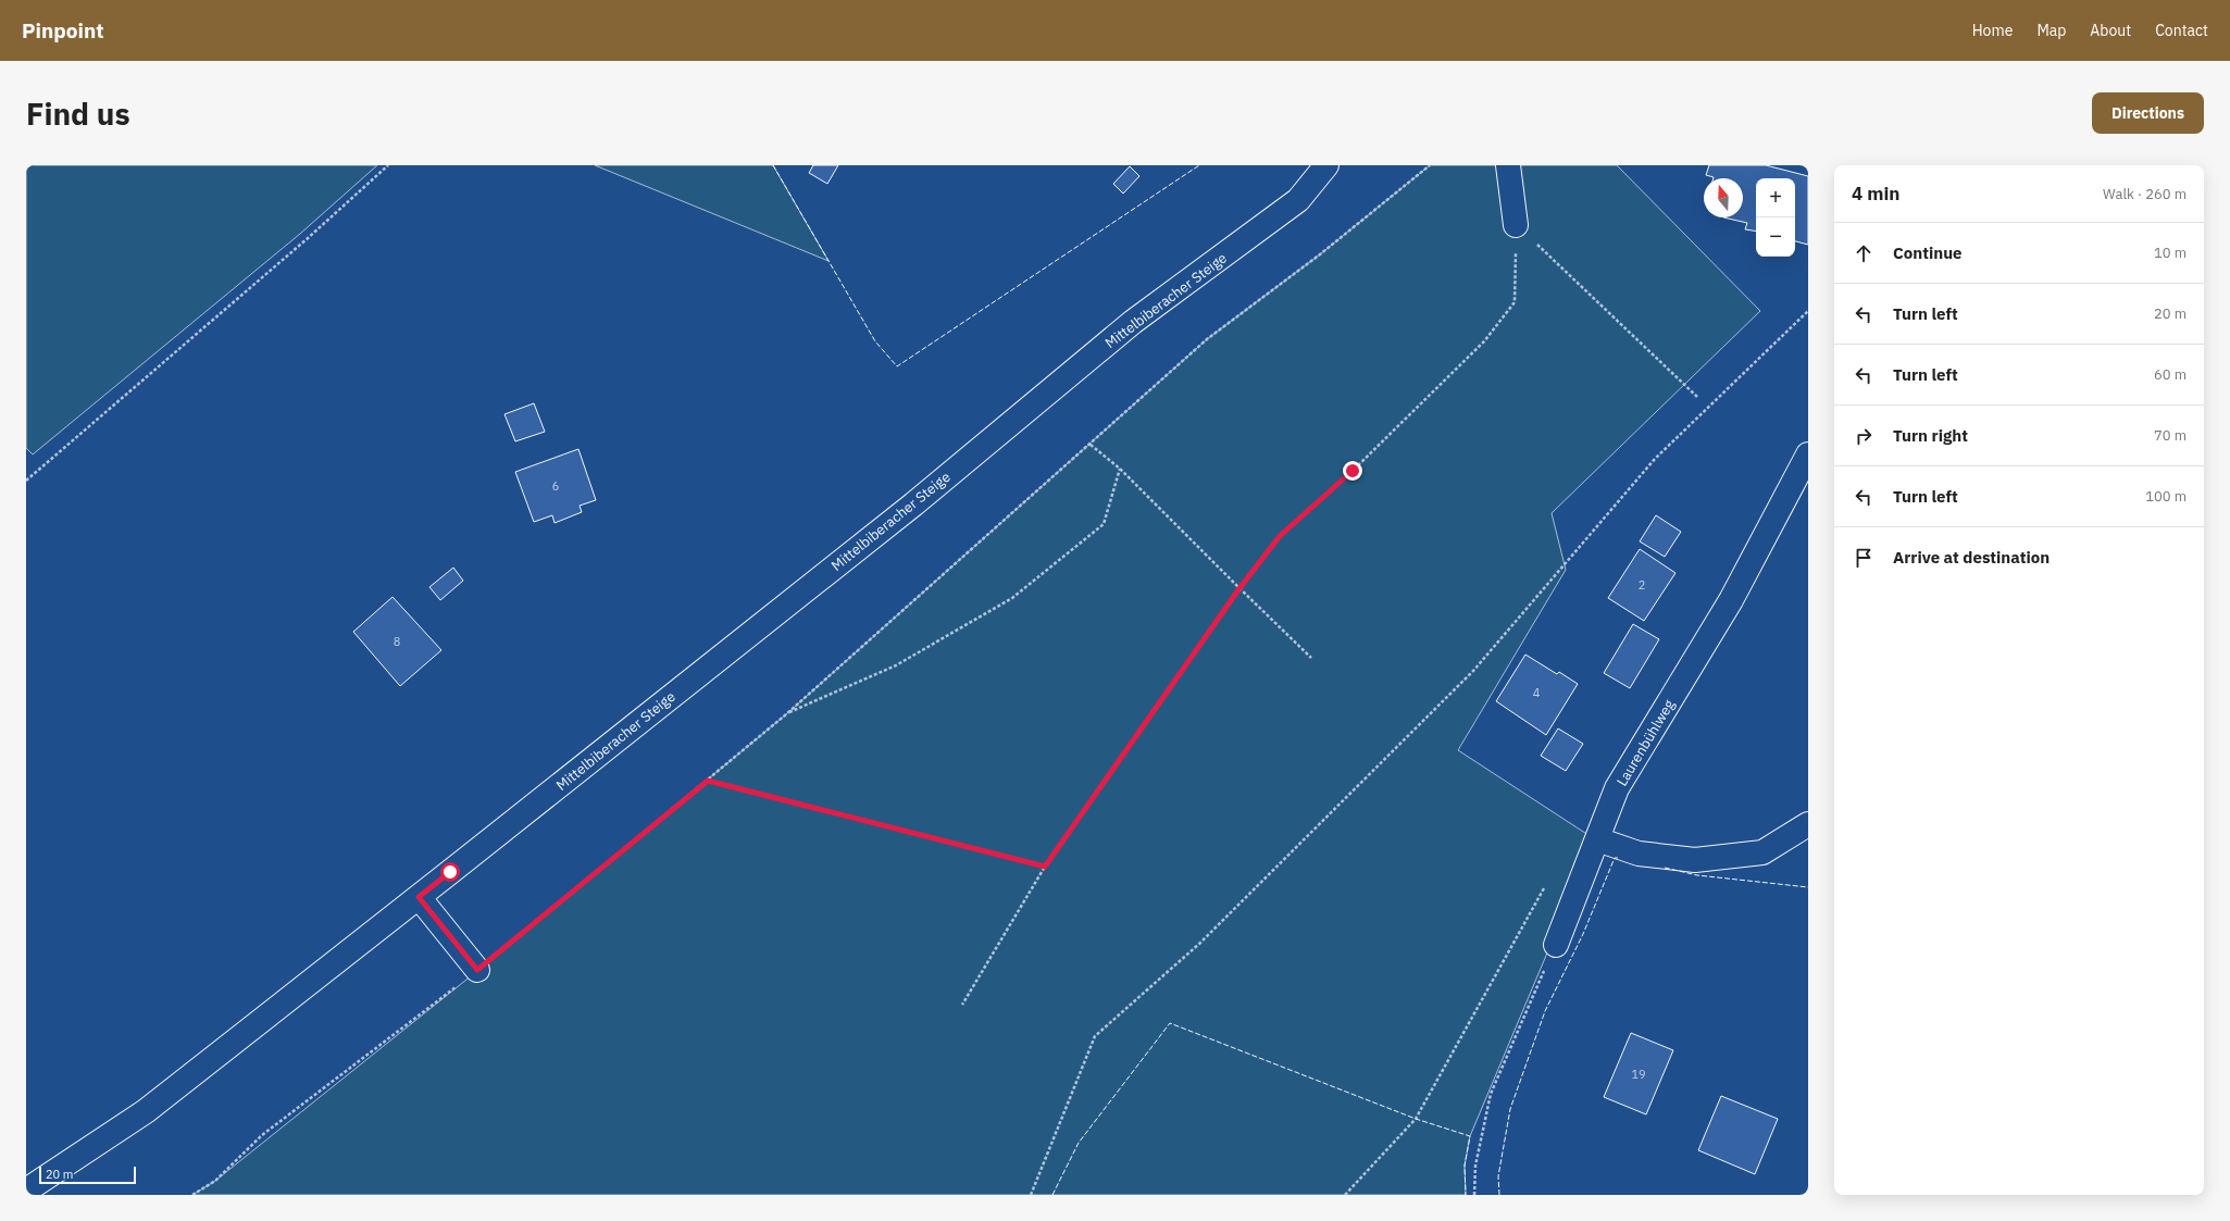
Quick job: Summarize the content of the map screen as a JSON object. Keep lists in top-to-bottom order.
{
  "streets": {
    "street": ["Mittelbiberacher Steige", "Laurenbühlweg"]
  },
  "house_numbers": [
    "6",
    "2",
    "8",
    "4",
    "19"
  ],
  "scale_bar": "20 m",
  "north": "top",
  "page": {
    "header": "Pinpoint",
    "nav": [
      "Home",
      "Map",
      "About",
      "Contact"
    ],
    "buttons": "Directions",
    "title": "Find us",
    "heading": ["4 min", "Walk · 260 m"],
    "map_buttons": ["+", "−"],
    "list": [
      ["Continue", "10 m"],
      ["Turn left", "20 m"],
      ["Turn left", "60 m"],
      ["Turn right", "70 m"],
      ["Turn left", "100 m"],
      "Arrive at destination"
    ],
    "scale": "20 m"
  }
}
